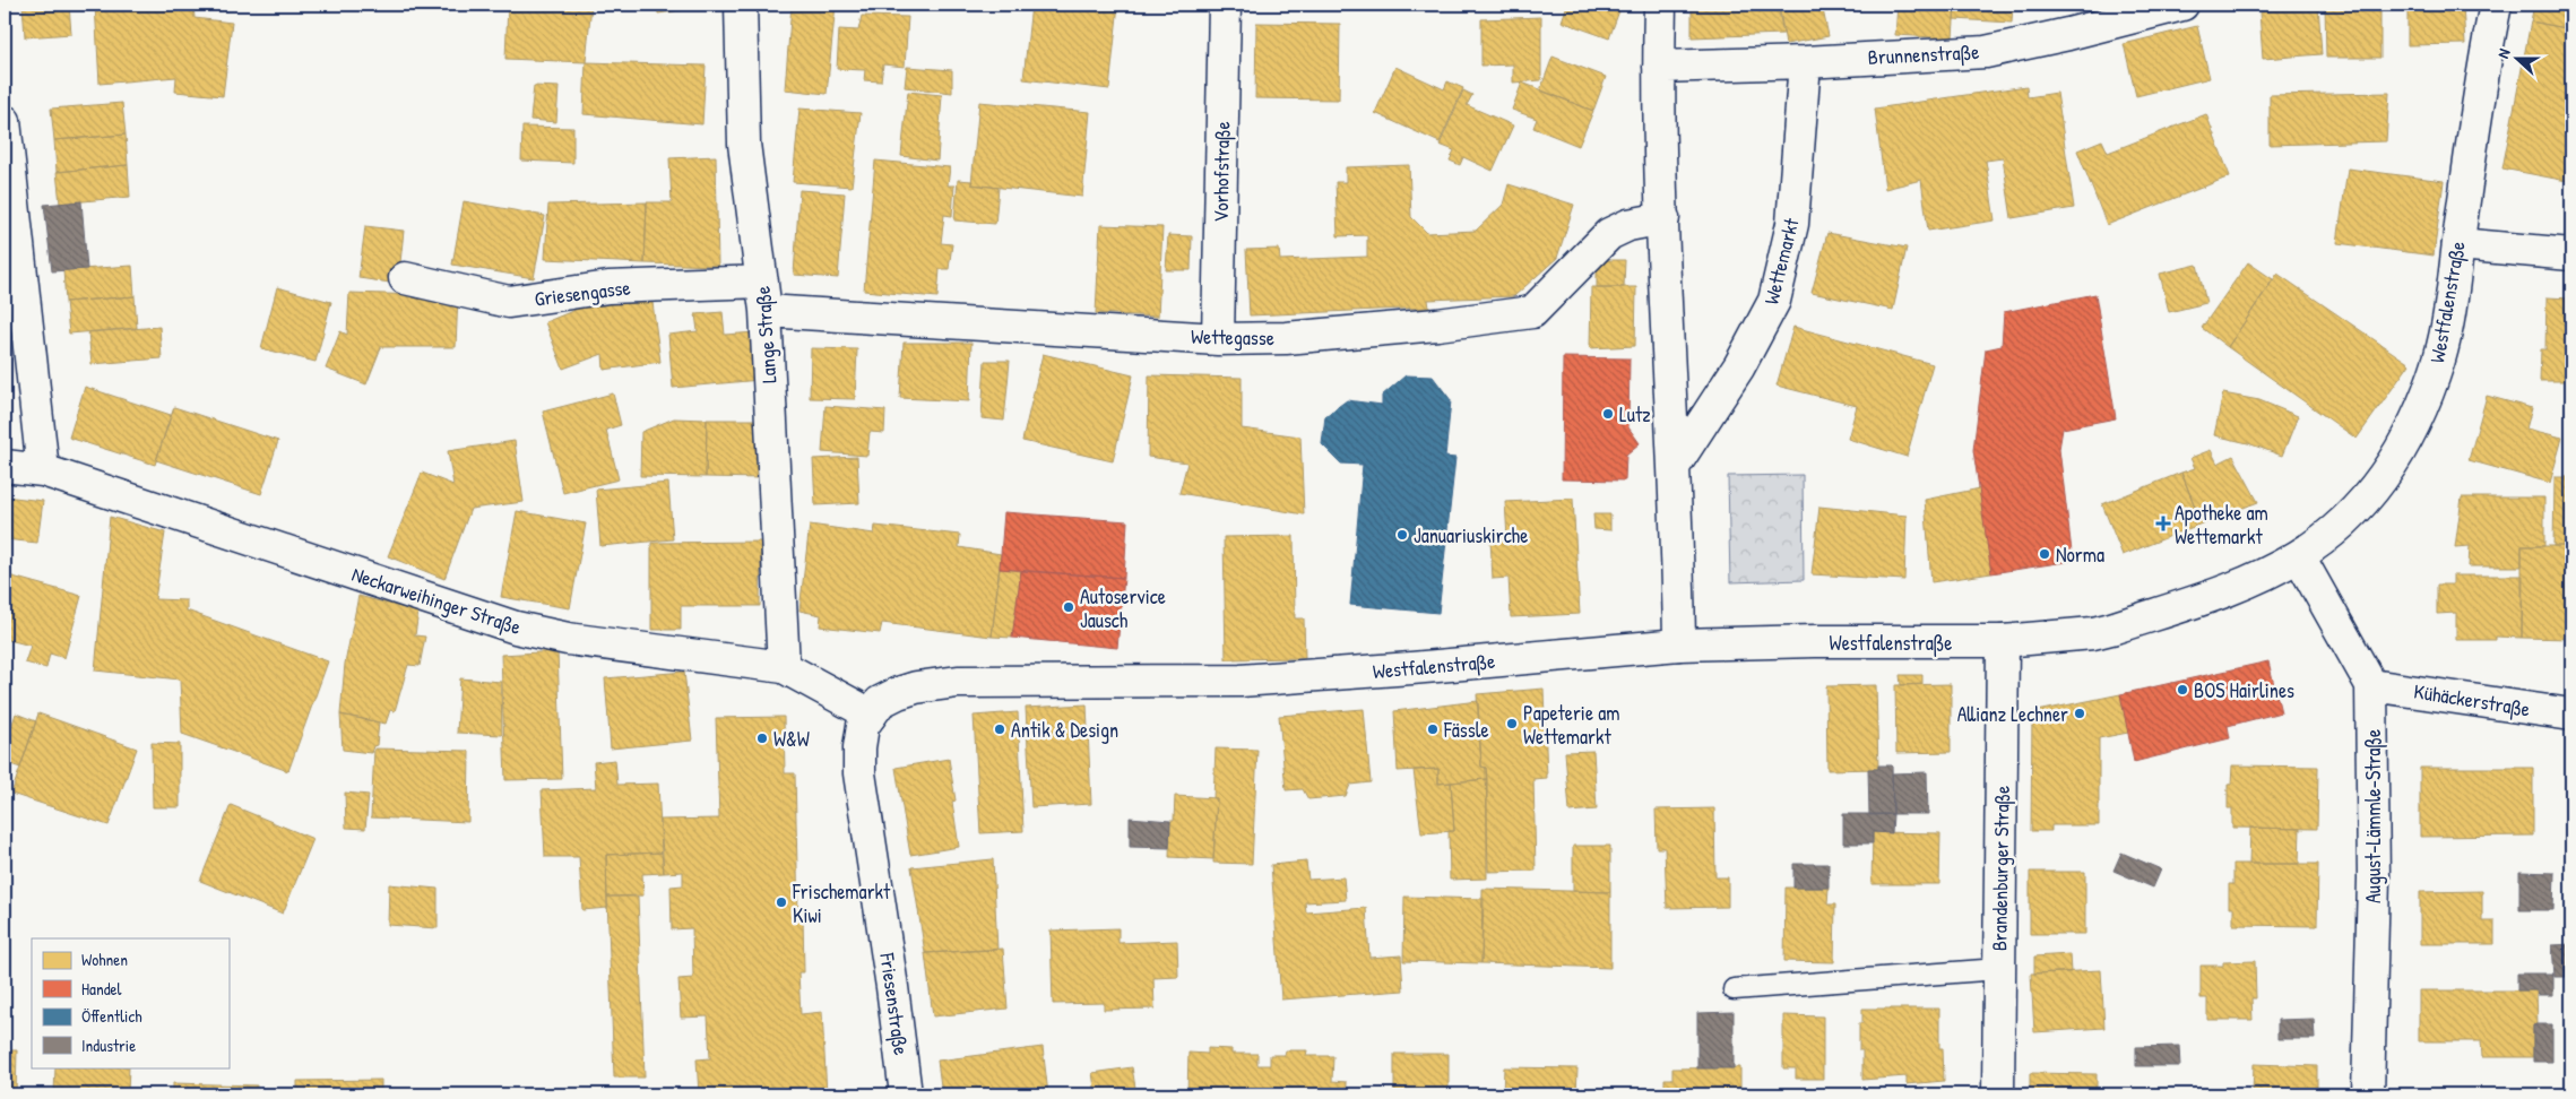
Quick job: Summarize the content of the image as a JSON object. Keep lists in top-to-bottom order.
{
  "streets": {
    "street": [
      "Brunnenstraße",
      "Vorhofstraße",
      "Wettemarkt",
      "Griesengasse",
      "Westfalenstraße",
      "Lange Straße",
      "Wettegasse",
      "Neckarweihinger Straße",
      "Kühäckerstraße",
      "August-Lämmle-Straße",
      "Brandenburger Straße",
      "Friesenstraße"
    ]
  },
  "crossings": [
    ["Brunnenstraße", "Wettemarkt"],
    ["Vorhofstraße", "Wettegasse"],
    ["Griesengasse", "Lange Straße"],
    ["Griesengasse", "Wettegasse"],
    ["Westfalenstraße", "Neckarweihinger Straße"],
    ["Westfalenstraße", "August-Lämmle-Straße"],
    ["Westfalenstraße", "Brandenburger Straße"],
    ["Westfalenstraße", "Friesenstraße"],
    ["Lange Straße", "Wettegasse"],
    ["Lange Straße", "Neckarweihinger Straße"],
    ["Neckarweihinger Straße", "Friesenstraße"],
    ["Kühäckerstraße", "August-Lämmle-Straße"]
  ],
  "places": {
    "other": [
      "Lutz",
      "Januariuskirche",
      "Norma",
      "Autoservice Jausch",
      "BOS Hairlines",
      "Allianz Lechner",
      "Papeterie am Wettemarkt",
      "Antik & Design",
      "Fässle",
      "W&W",
      "Frischemarkt Kiwi"
    ],
    "health": ["Apotheke am Wettemarkt"]
  },
  "legend": [
    "Wohnen",
    "Handel",
    "Öffentlich",
    "Industrie"
  ],
  "north": "left"
}
